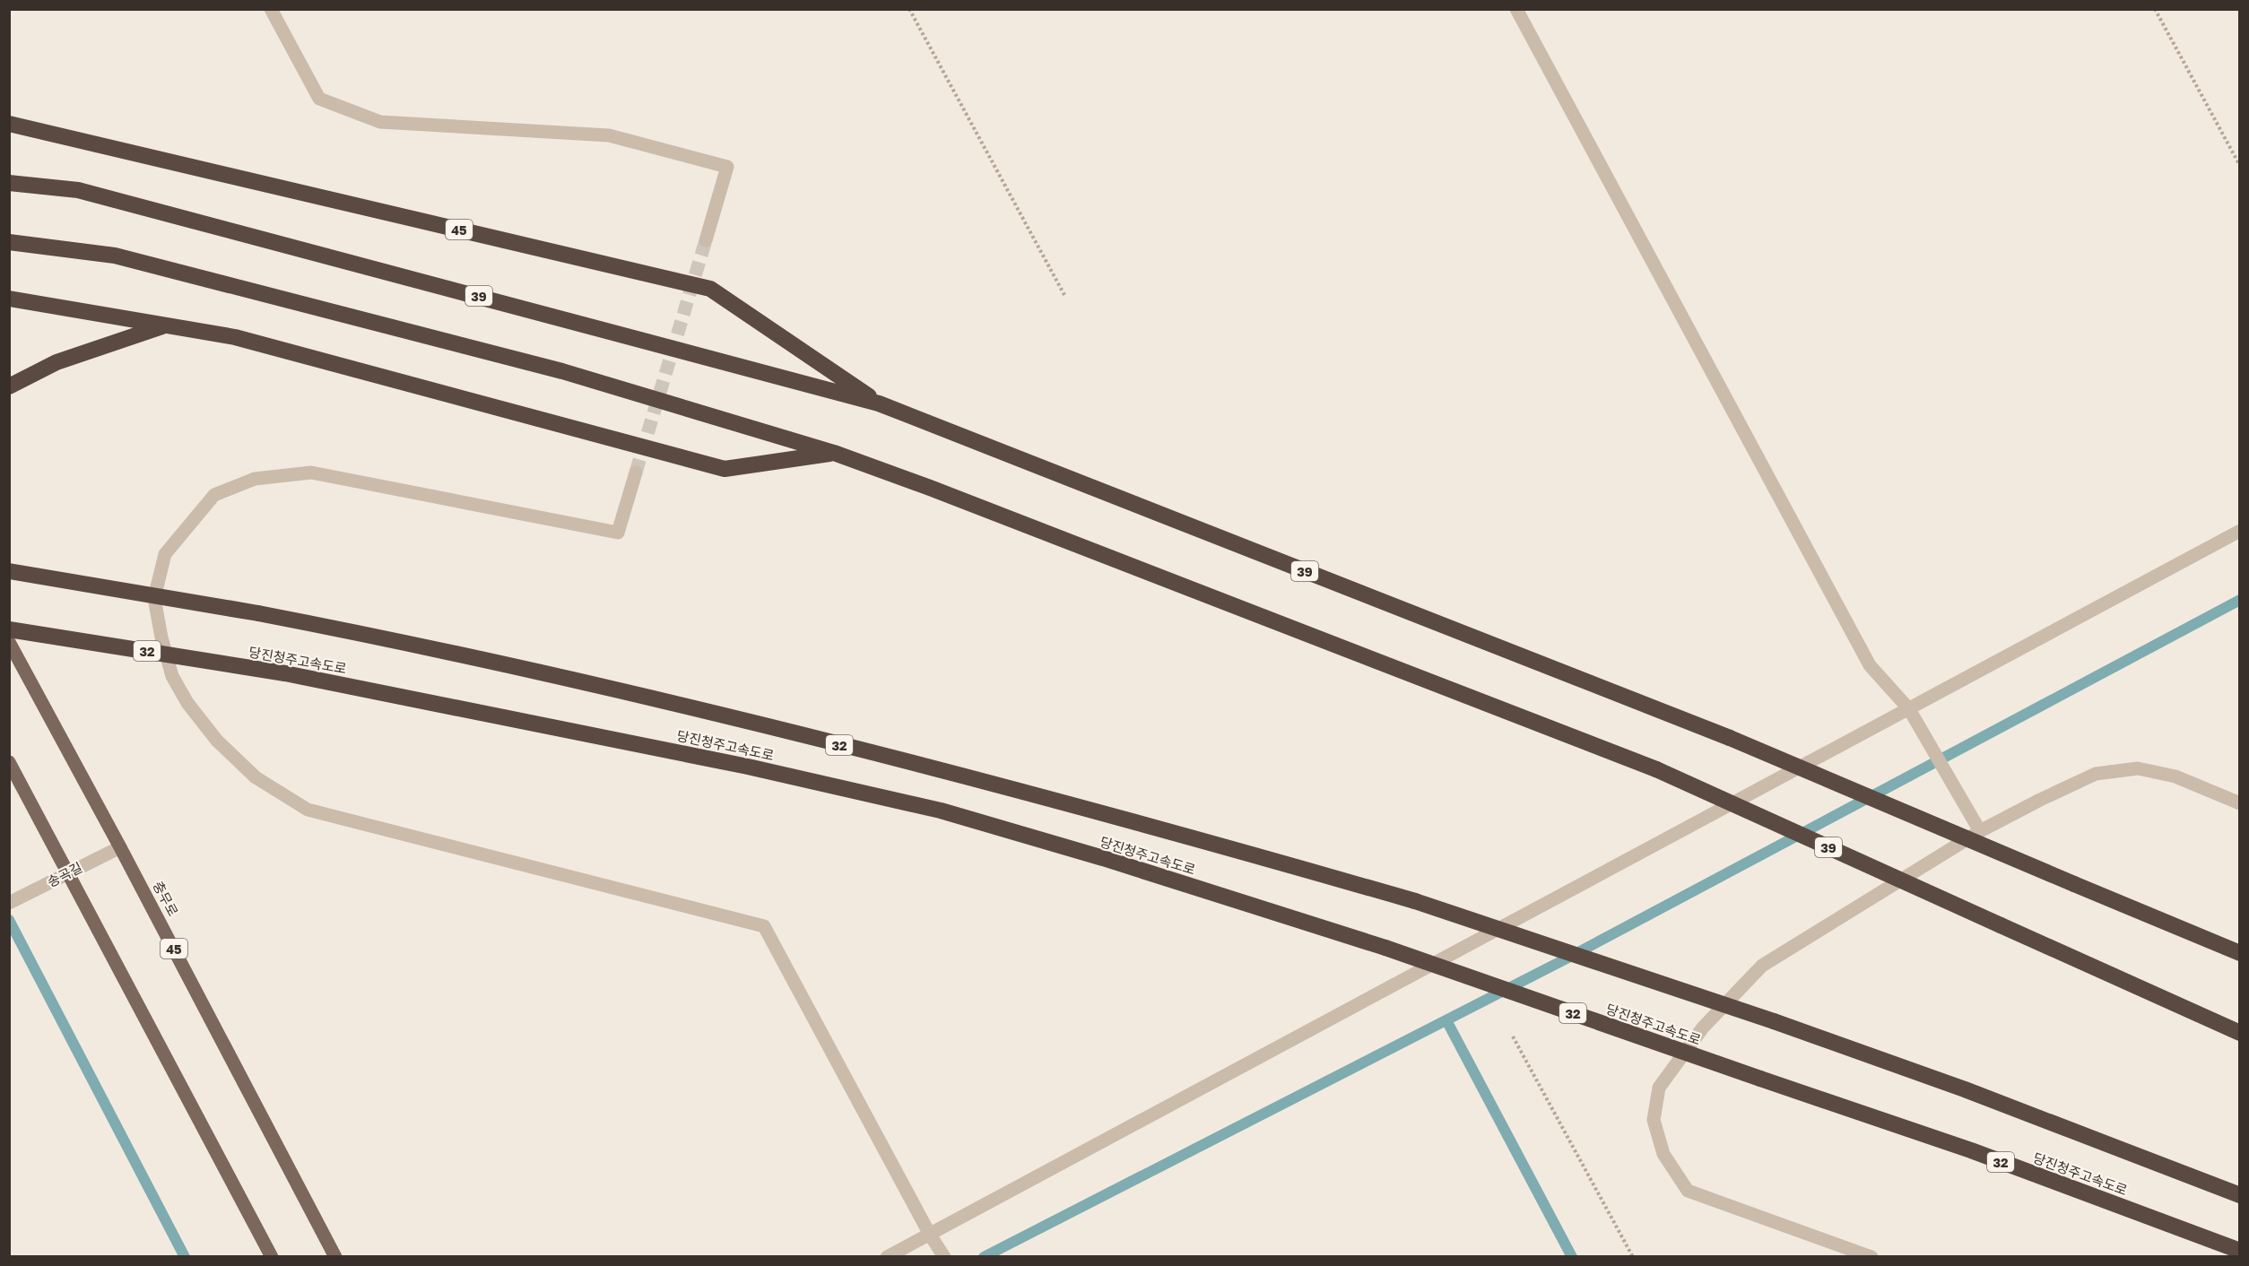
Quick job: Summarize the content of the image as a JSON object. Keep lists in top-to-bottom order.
{
  "streets": {
    "highway": [
      "45",
      "39",
      "32",
      "당진청주고속도로"
    ],
    "main road": ["충무로"],
    "street": ["송곡길"]
  },
  "crossings": [
    ["45", "39"],
    ["송곡길", "충무로"]
  ]
}
